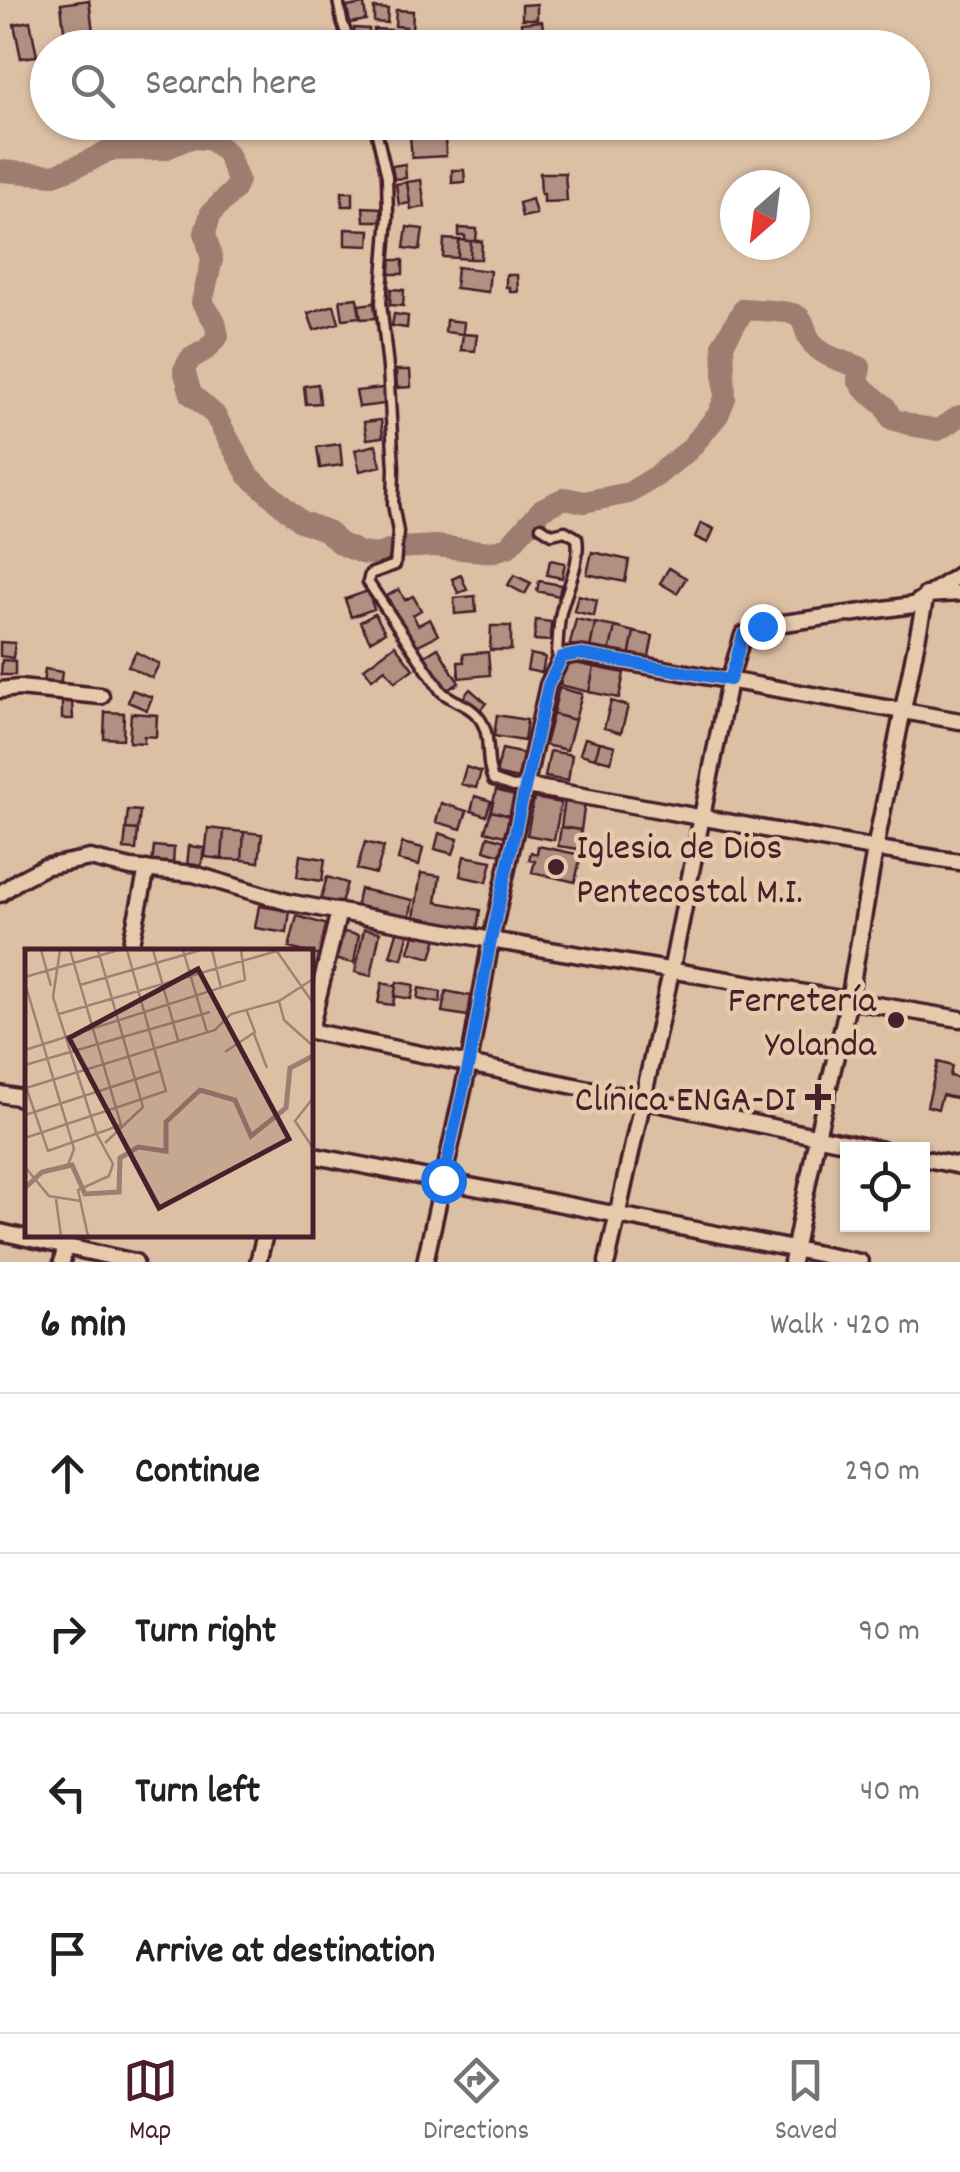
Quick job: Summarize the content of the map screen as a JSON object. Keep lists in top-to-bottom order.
{
  "places": {
    "other": ["Iglesia de Dios Pentecostal M.I.", "Ferretería Yolanda"],
    "health": ["Clínica ENGA-DI"]
  },
  "north": "bottom left",
  "page": {
    "search": "Search here",
    "heading": ["6 min", "Walk · 420 m"],
    "list": [
      ["Continue", "290 m"],
      ["Turn right", "90 m"],
      ["Turn left", "40 m"],
      "Arrive at destination"
    ],
    "nav": ["Map", "Directions", "Saved"]
  }
}
